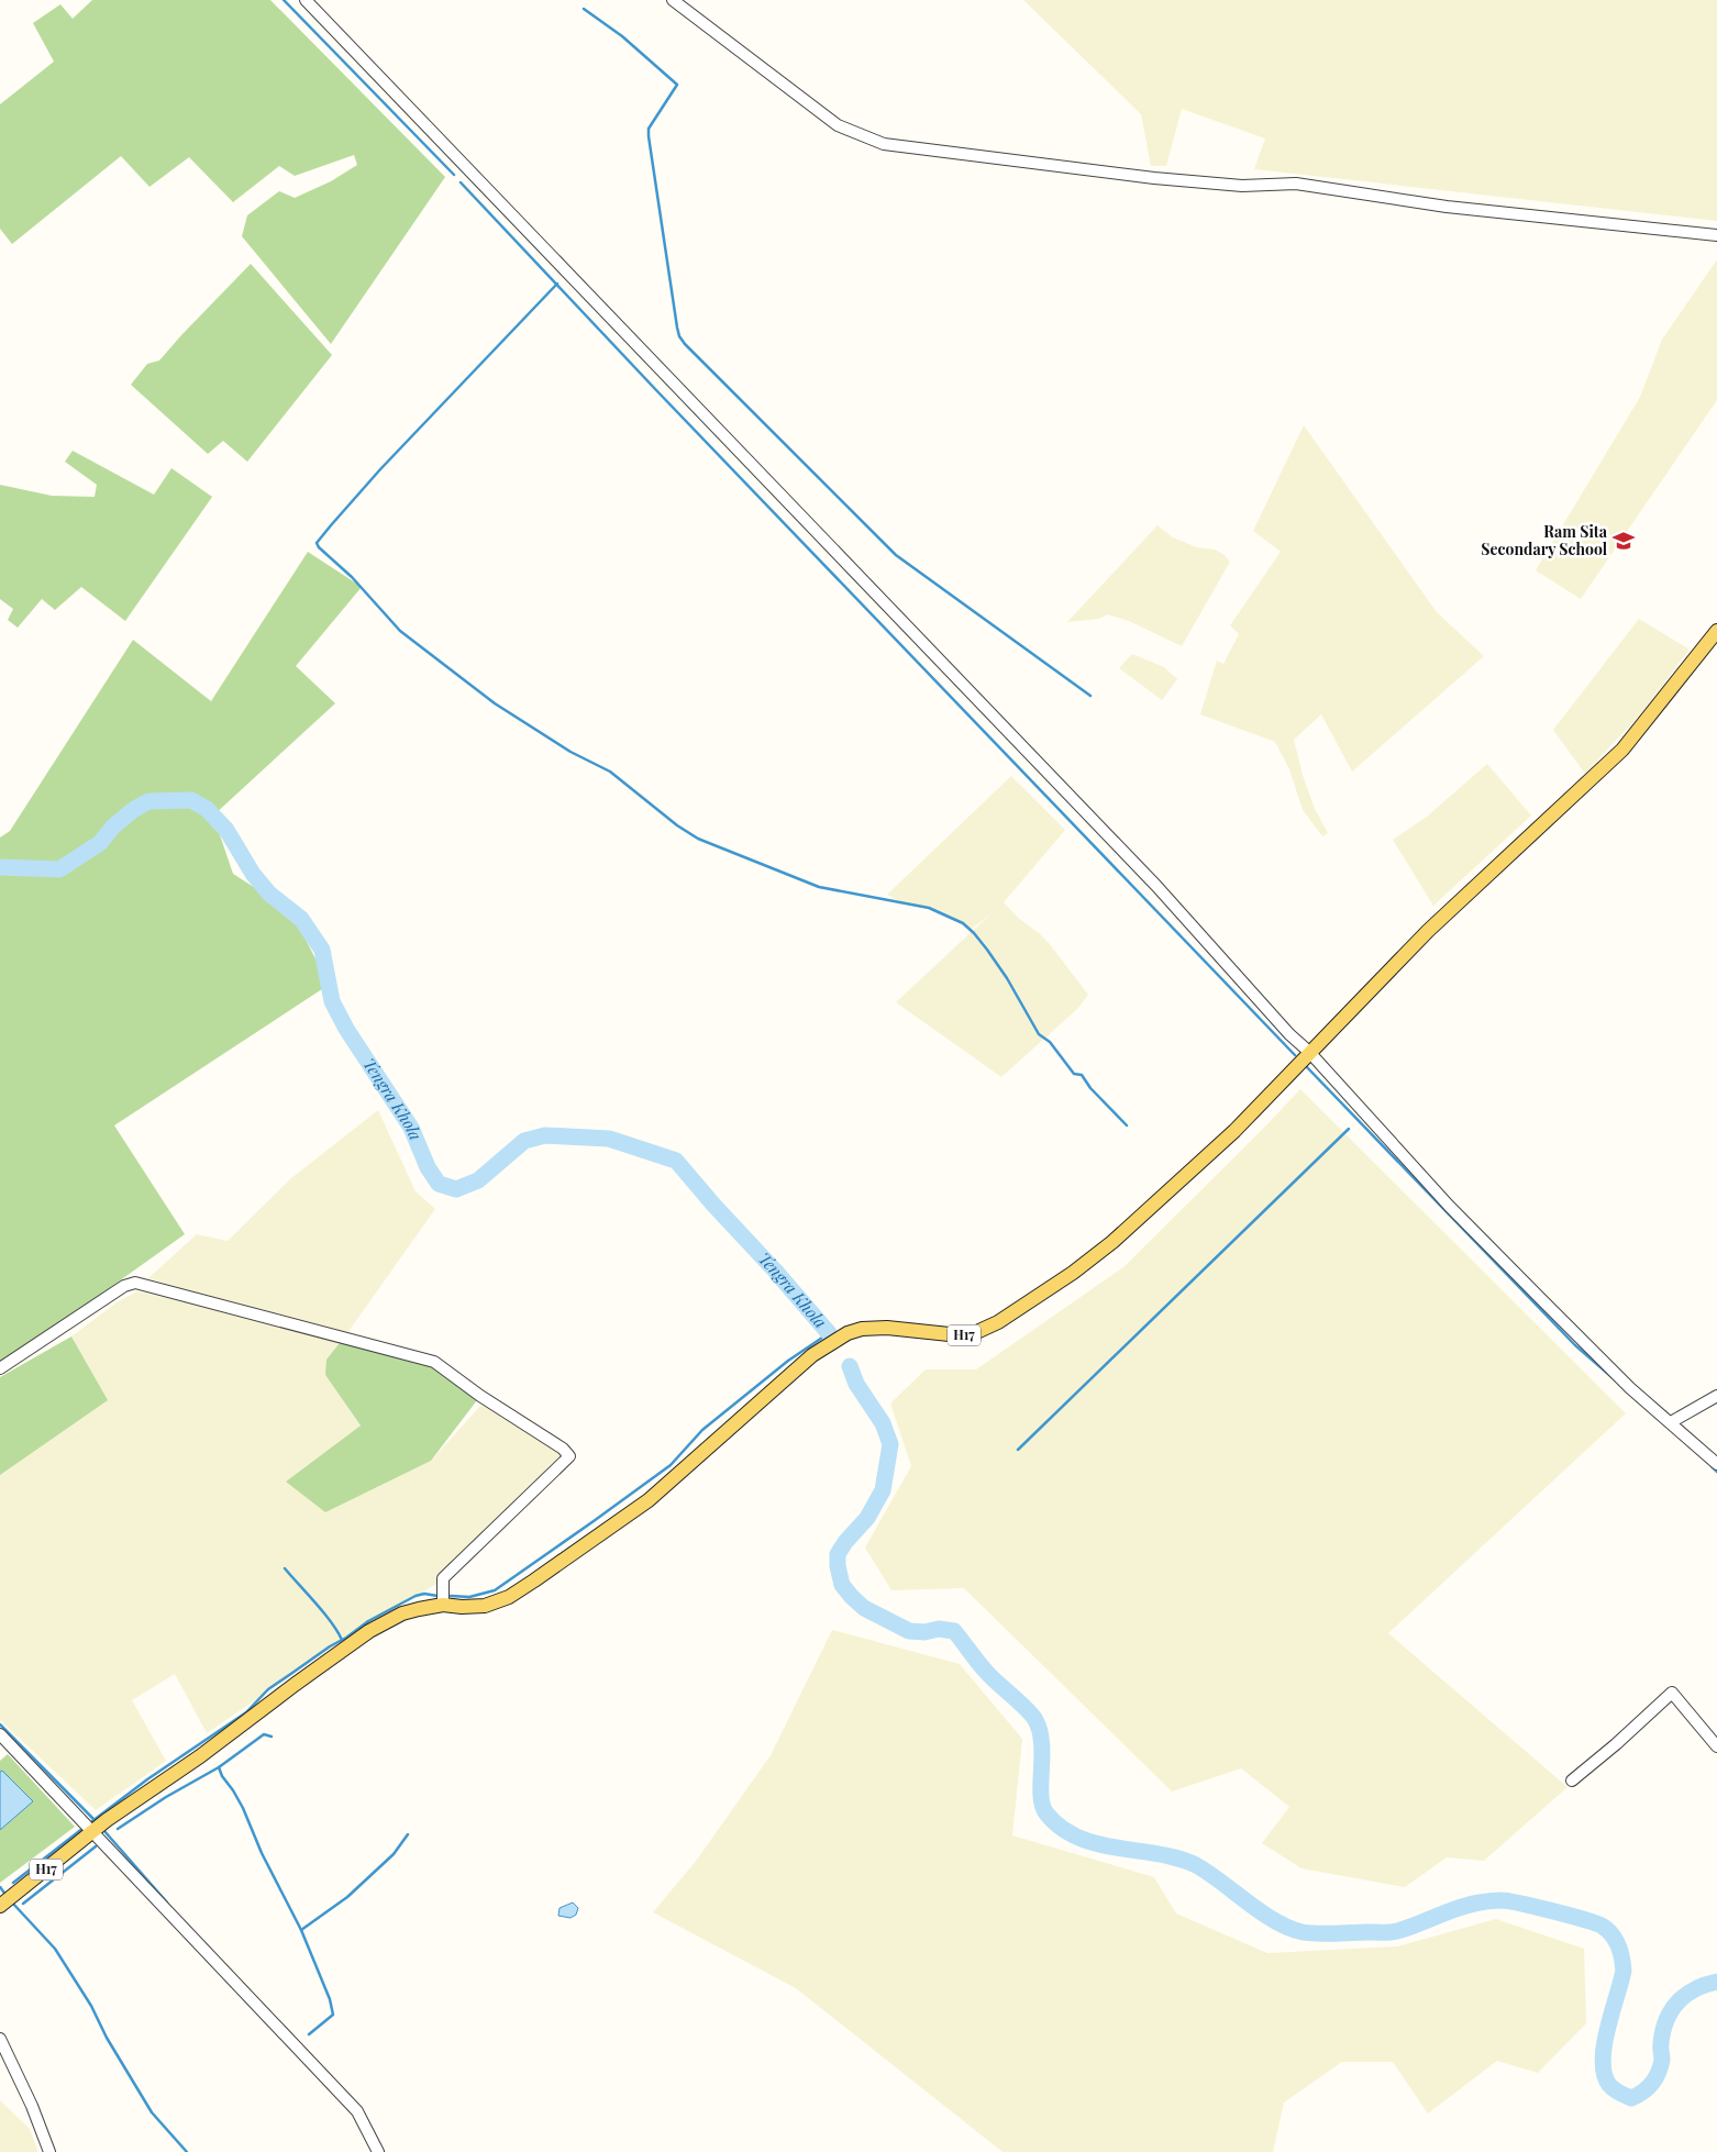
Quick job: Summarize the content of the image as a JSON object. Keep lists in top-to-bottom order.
{
  "streets": {
    "main road": ["H17"]
  },
  "water": ["Tengra Khola"],
  "places": {
    "school or university": ["Ram Sita Secondary School"]
  }
}
